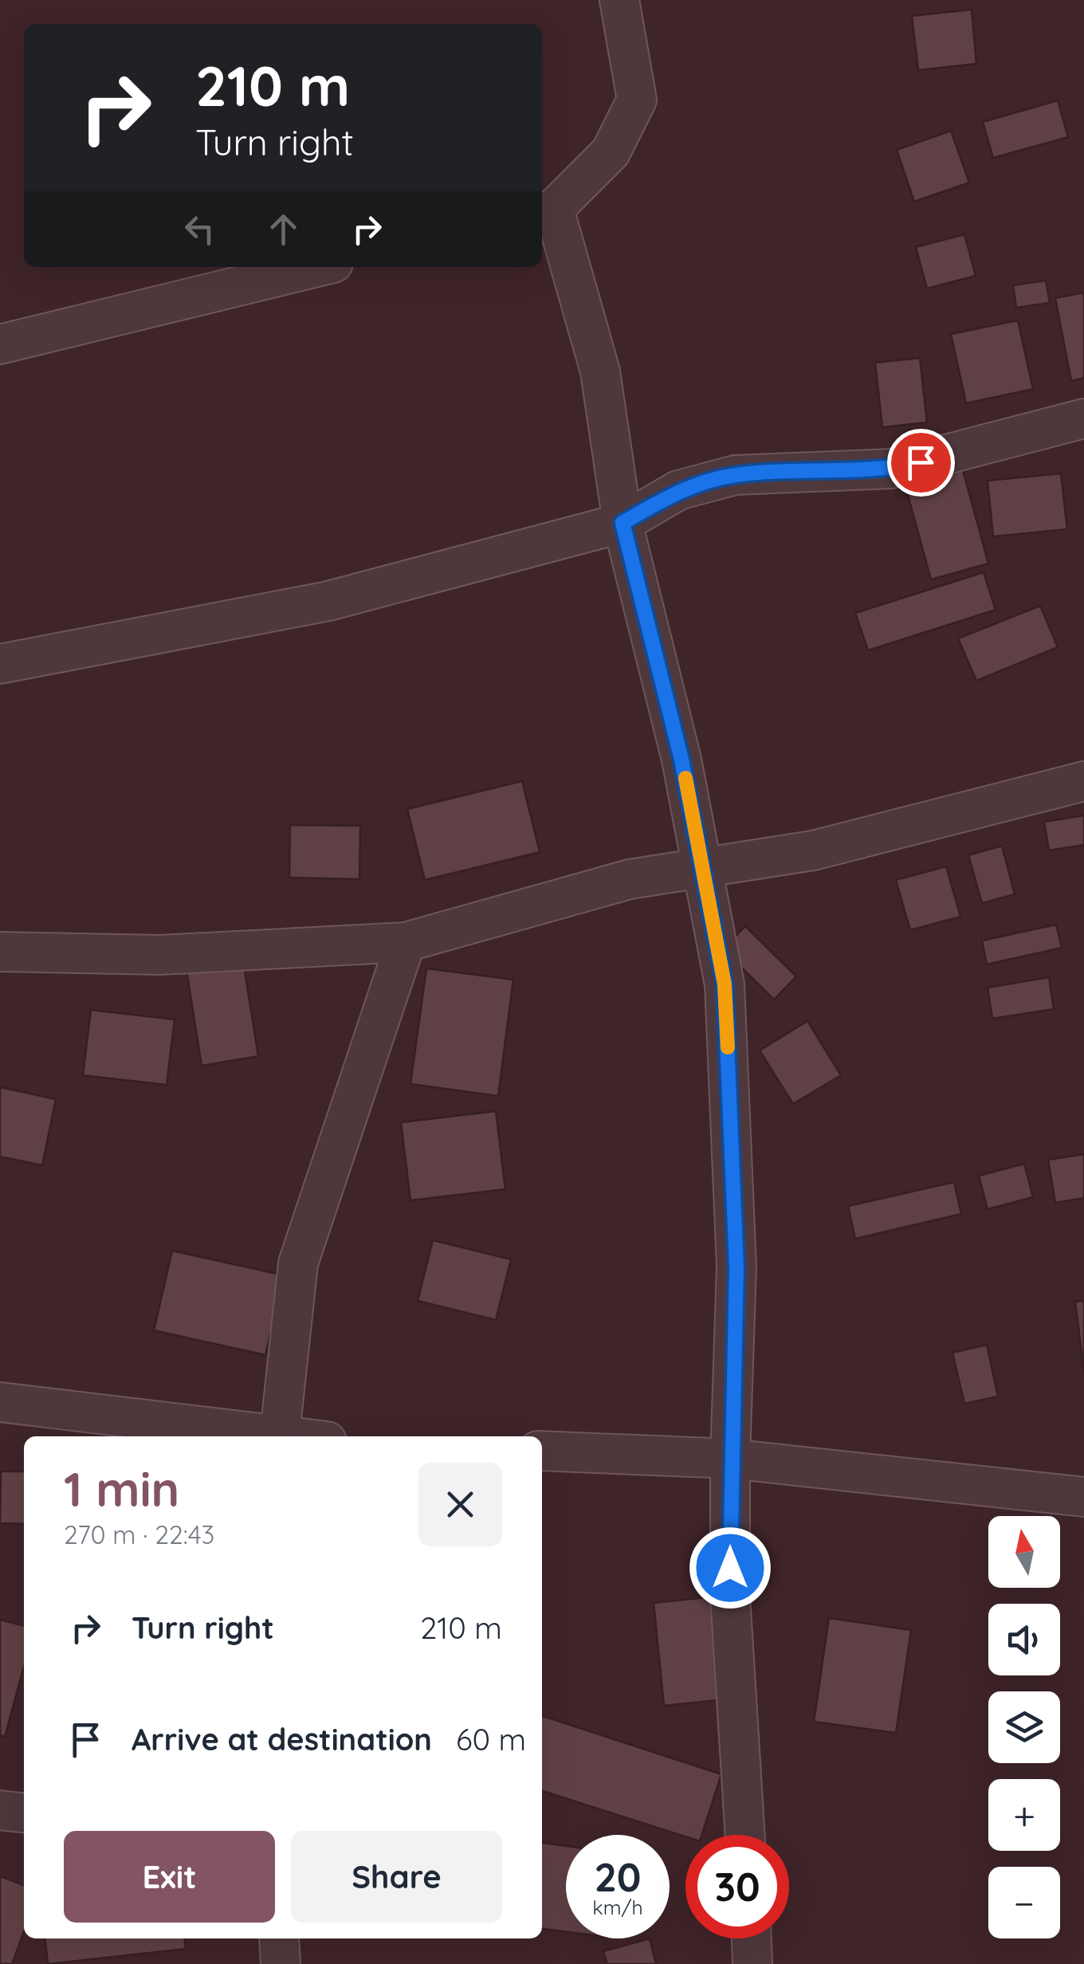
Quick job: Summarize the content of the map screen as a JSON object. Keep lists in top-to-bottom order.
{
  "north": "top",
  "page": {
    "turn": ["210 m", "Turn right"],
    "heading": ["1 min", "270 m · 22:43"],
    "map_buttons": ["+", "−"],
    "list": [
      {
        "name": "Turn right",
        "value": "210 m"
      },
      {
        "name": "Arrive at destination",
        "value": "60 m"
      }
    ],
    "buttons": ["Exit", "Share"],
    "speed": "20 km/h",
    "limit": "30"
  }
}
